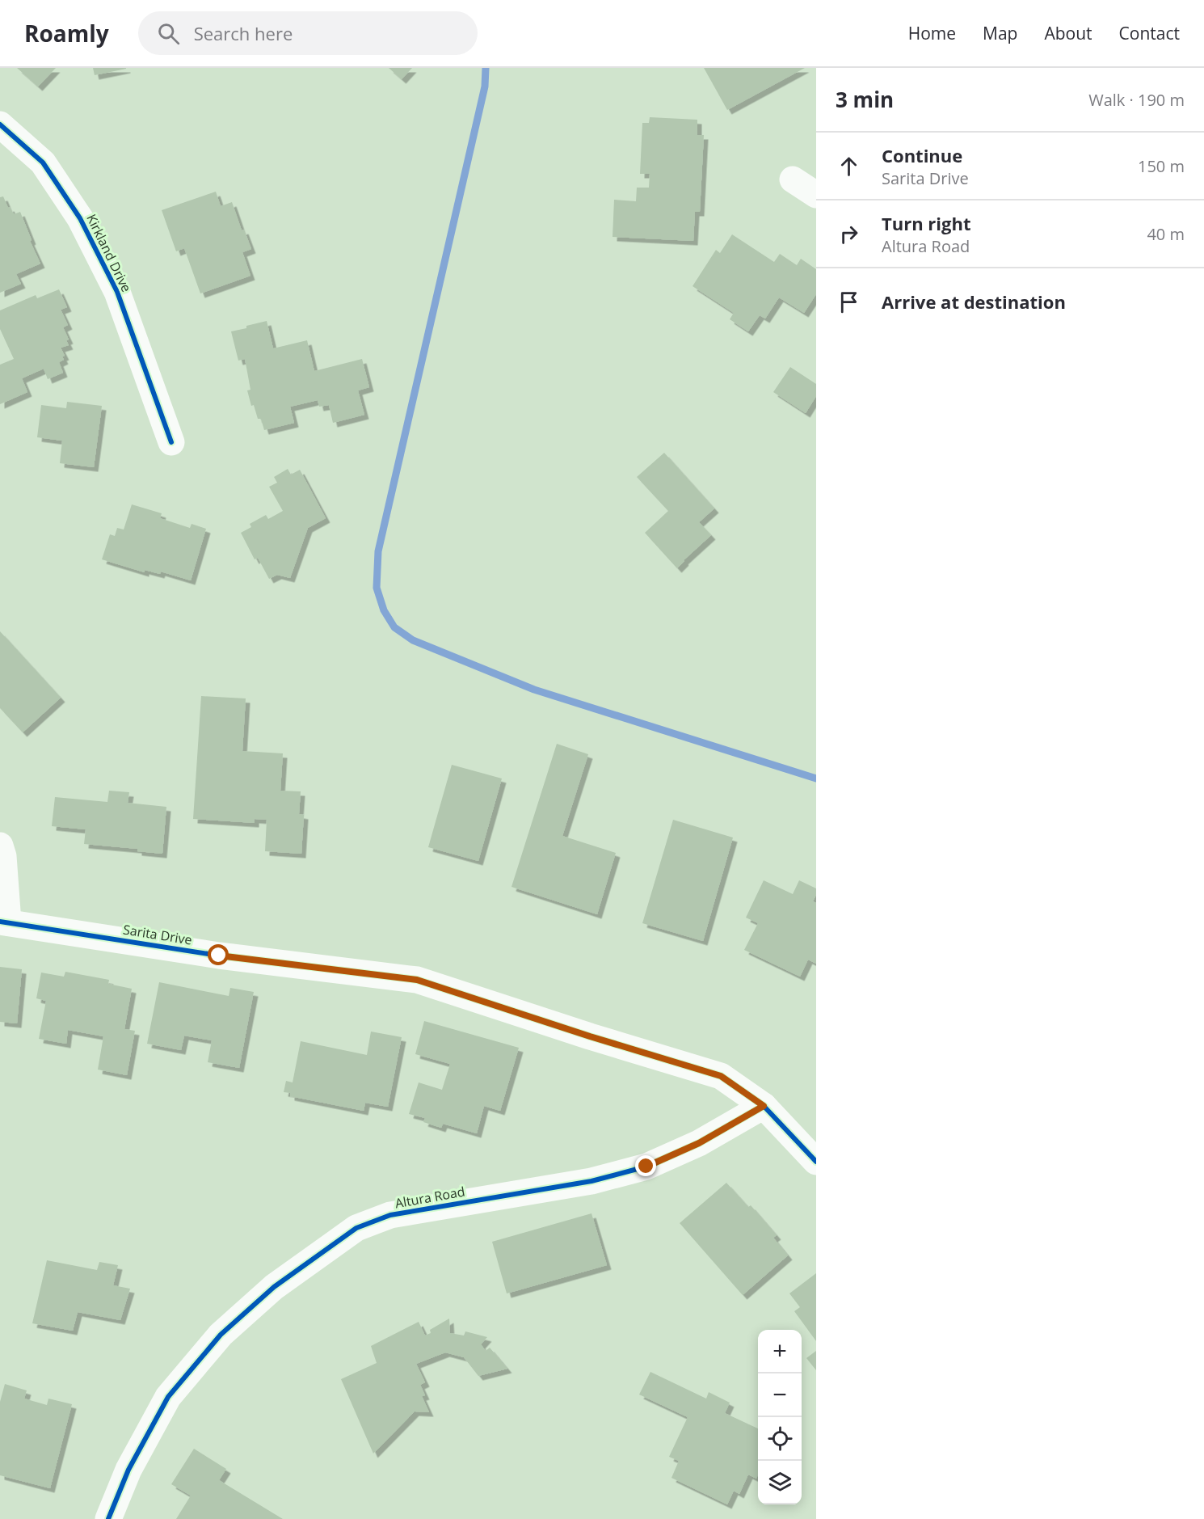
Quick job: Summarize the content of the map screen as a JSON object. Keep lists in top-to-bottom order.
{
  "streets": {
    "street": ["Kirkland Drive", "Sarita Drive", "Altura Road"]
  },
  "crossings": [
    ["Sarita Drive", "Altura Road"]
  ],
  "page": {
    "header": "Roamly",
    "search": "Search here",
    "nav": [
      "Home",
      "Map",
      "About",
      "Contact"
    ],
    "heading": ["3 min", "Walk · 190 m"],
    "list": [
      ["Continue", "Sarita Drive", "150 m"],
      ["Turn right", "Altura Road", "40 m"],
      "Arrive at destination"
    ],
    "map_buttons": ["+", "−"]
  }
}
